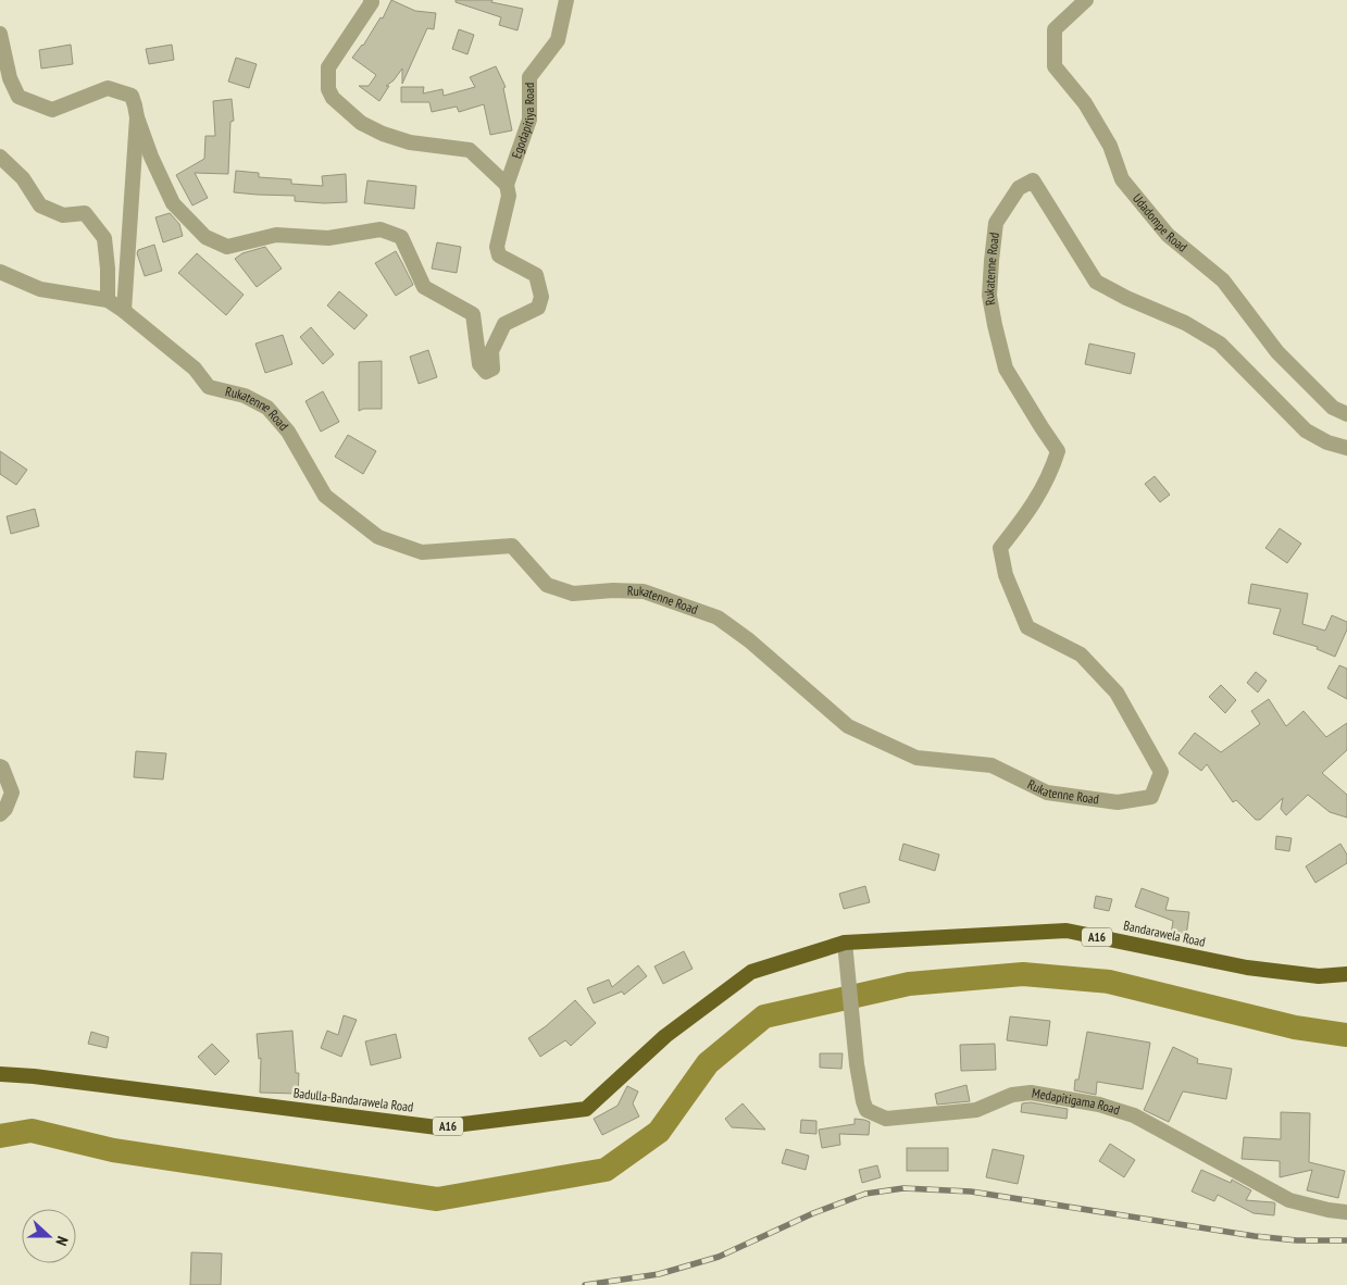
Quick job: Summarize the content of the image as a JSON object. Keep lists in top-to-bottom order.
{
  "streets": {
    "highway": ["Bandarawela Road", "A16", "Badulla-Bandarawela Road"],
    "street": [
      "Egodapitiya Road",
      "Udadompe Road",
      "Rukatenne Road",
      "Medapitigama Road"
    ]
  },
  "crossings": [
    ["Bandarawela Road", "Badulla-Bandarawela Road"],
    ["Bandarawela Road", "Medapitigama Road"],
    ["Badulla-Bandarawela Road", "Medapitigama Road"]
  ],
  "north": "right"
}
